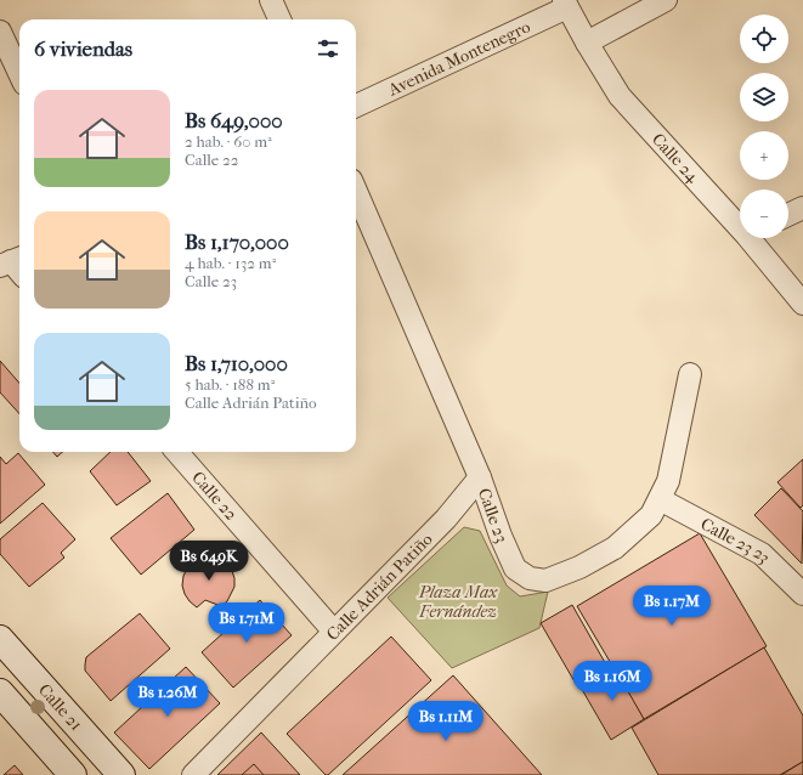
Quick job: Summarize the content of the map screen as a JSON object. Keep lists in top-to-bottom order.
{
  "streets": {
    "main road": ["Calle 21"],
    "street": [
      "Avenida Montenegro",
      "Calle 24",
      "Calle 22",
      "Calle 23",
      "Calle 23 23",
      "Calle Adrián Patiño"
    ]
  },
  "crossings": [
    ["Avenida Montenegro", "Calle 24"],
    ["Calle 22", "Calle Adrián Patiño"],
    ["Calle 23", "Calle 23 23"],
    ["Calle 23", "Calle Adrián Patiño"]
  ],
  "parks": ["Plaza Max Fernández"],
  "page": {
    "map_buttons": ["+", "−"],
    "heading": "6 viviendas",
    "list": [
      {
        "name": "Bs 649,000",
        "note": "2 hab. · 60 m² · Calle 22"
      },
      {
        "name": "Bs 1,170,000",
        "note": "4 hab. · 132 m² · Calle 23"
      },
      {
        "name": "Bs 1,710,000",
        "note": "5 hab. · 188 m² · Calle Adrián Patiño"
      }
    ],
    "price": [
      "Bs 649K",
      "Bs 1.17M",
      "Bs 1.71M",
      "Bs 1.16M",
      "Bs 1.26M",
      "Bs 1.11M"
    ]
  }
}
